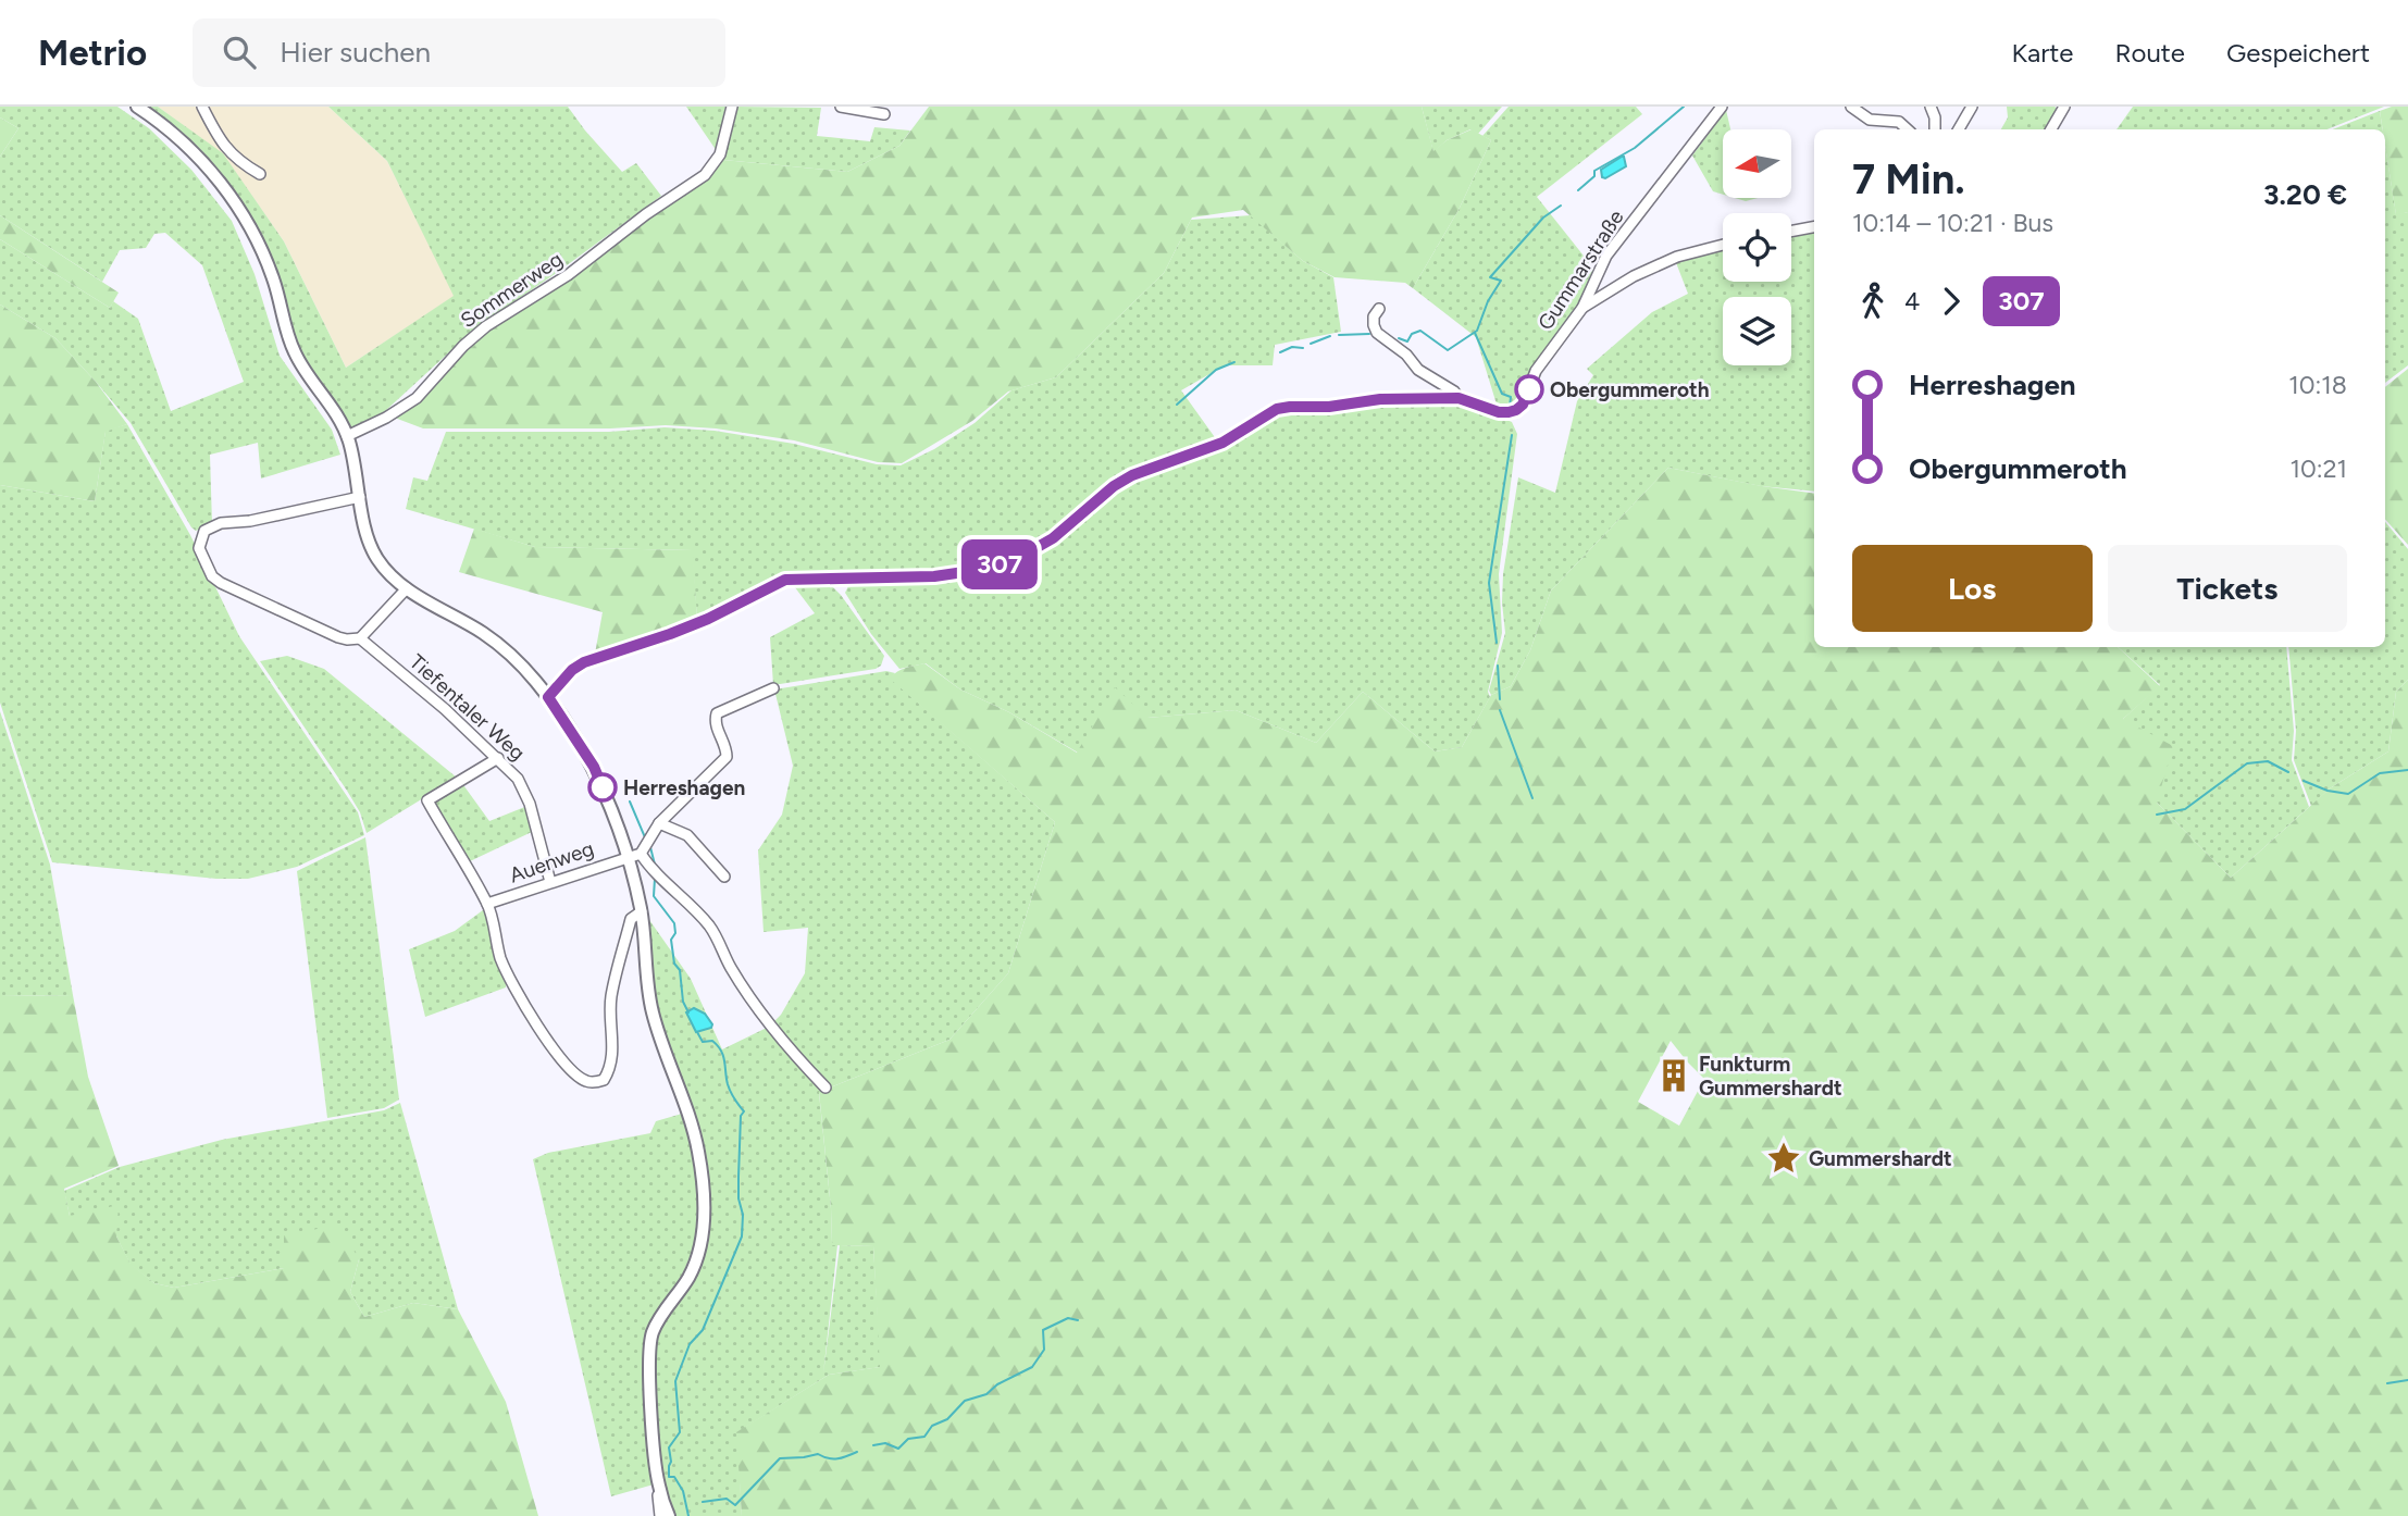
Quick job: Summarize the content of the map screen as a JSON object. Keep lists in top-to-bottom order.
{
  "streets": {
    "street": [
      "Gummarstraße",
      "Sommerweg",
      "Tiefentaler Weg",
      "Auenweg"
    ]
  },
  "crossings": [
    ["Tiefentaler Weg", "Auenweg"]
  ],
  "places": {
    "other": ["Obergummeroth", "Herreshagen"],
    "building": ["Funkturm Gummershardt"],
    "place": ["Gummershardt"]
  },
  "lines": ["bus line 307"],
  "north": "left",
  "page": {
    "header": "Metrio",
    "search": "Hier suchen",
    "nav": ["Karte", "Route", "Gespeichert"],
    "on_map": "307",
    "heading": ["7 Min.", "10:14 – 10:21 · Bus", "3.20 €"],
    "legs": ["4", "307"],
    "list": [
      {
        "name": "Herreshagen",
        "value": "10:18"
      },
      {
        "name": "Obergummeroth",
        "value": "10:21"
      }
    ],
    "buttons": ["Los", "Tickets"]
  }
}
